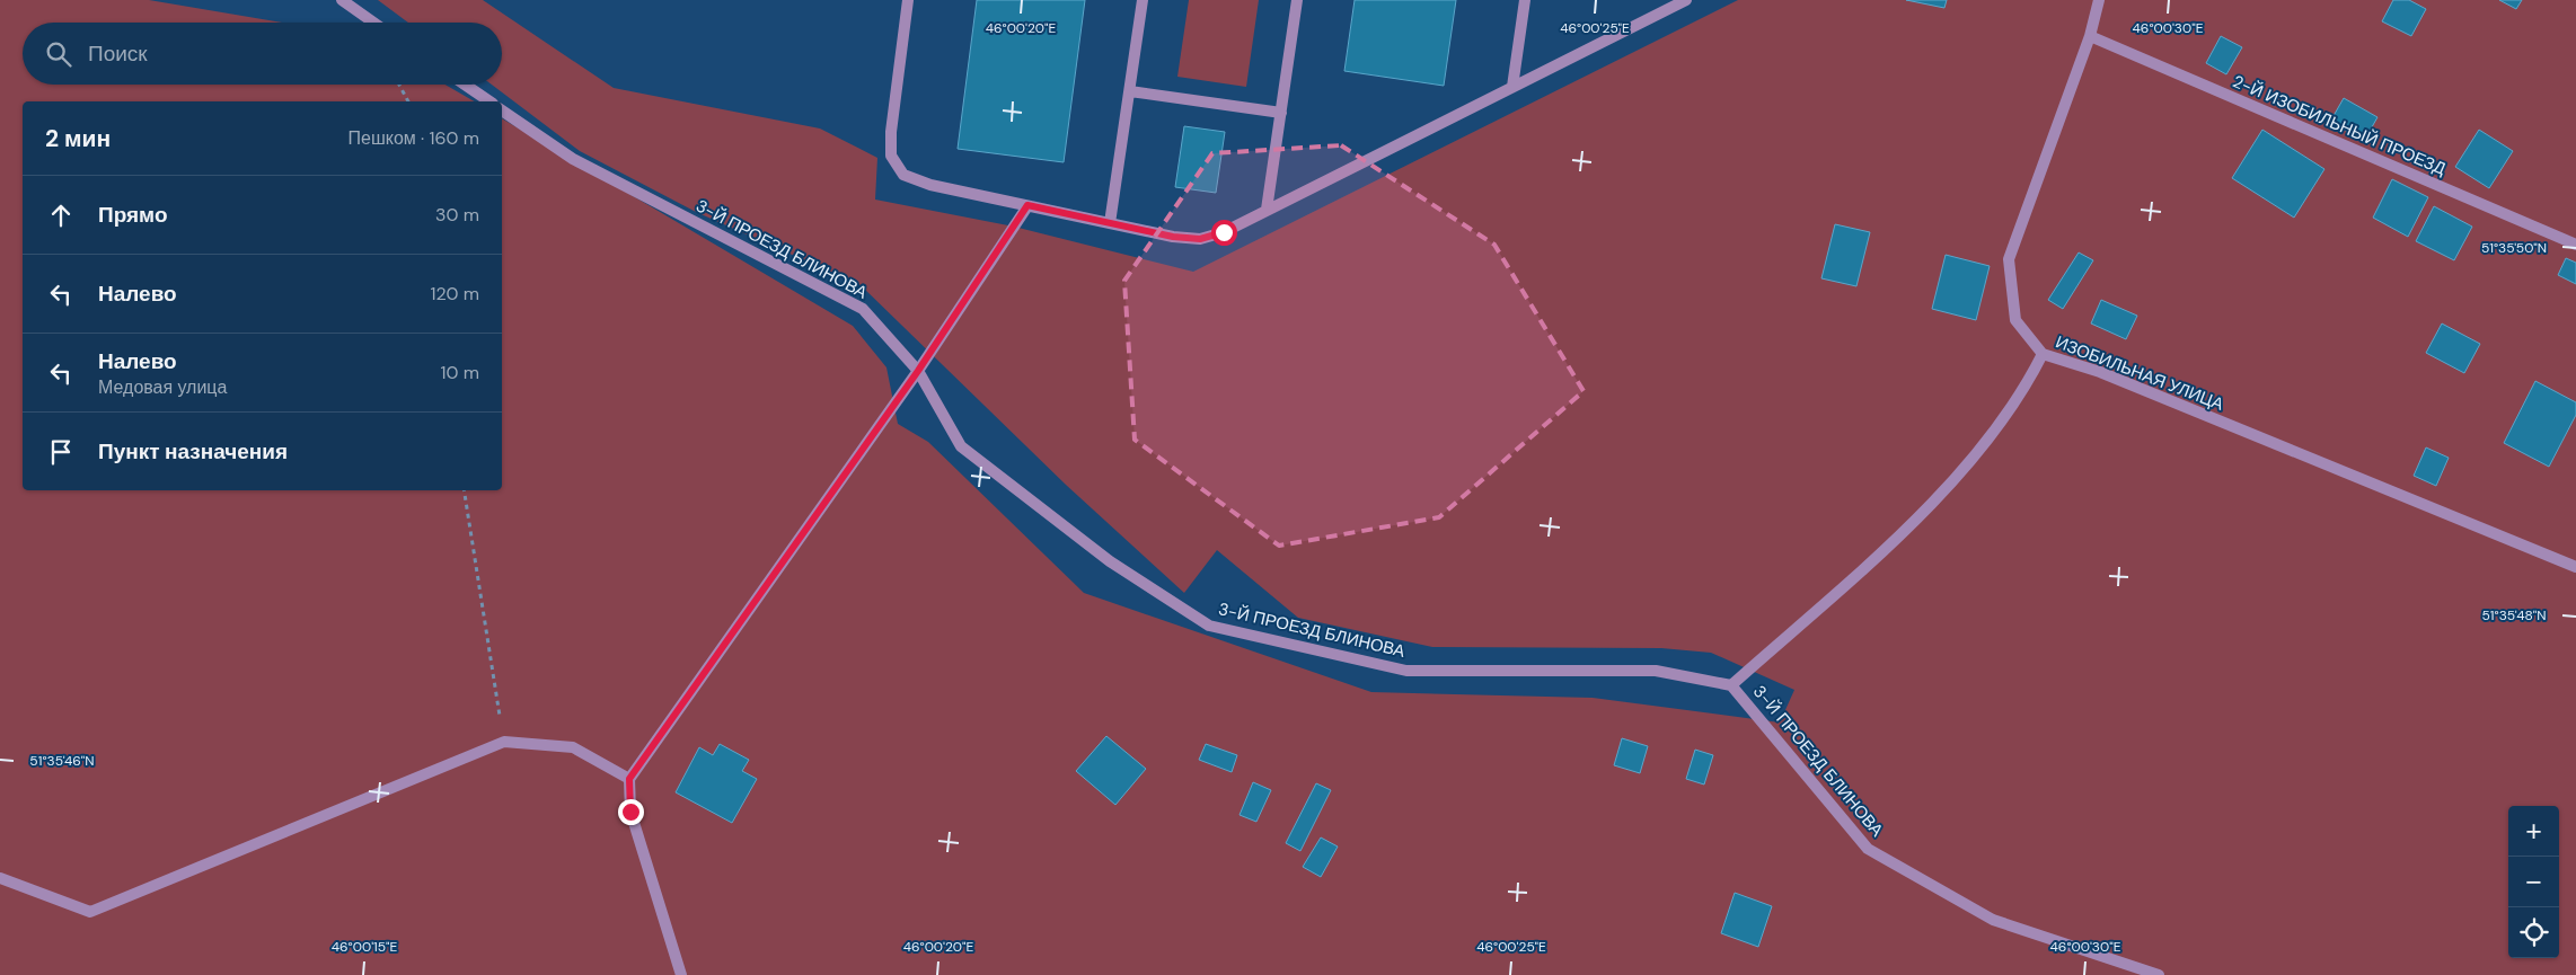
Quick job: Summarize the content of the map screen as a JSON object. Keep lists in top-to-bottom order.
{
  "streets": {
    "street": ["2-Й ИЗОБИЛЬНЫЙ ПРОЕЗД", "3-Й ПРОЕЗД БЛИНОВА", "ИЗОБИЛЬНАЯ УЛИЦА"]
  },
  "crossings": [
    ["2-Й ИЗОБИЛЬНЫЙ ПРОЕЗД", "ИЗОБИЛЬНАЯ УЛИЦА"]
  ],
  "page": {
    "search": "Поиск",
    "heading": ["2 мин", "Пешком · 160 m"],
    "list": [
      ["Прямо", "30 m"],
      ["Налево", "120 m"],
      ["Налево", "Медовая улица", "10 m"],
      "Пункт назначения"
    ],
    "map_buttons": ["+", "−"]
  },
  "coordinates": [
    "46°00'20\"E",
    "46°00'25\"E",
    "46°00'30\"E",
    "51°35'50\"N",
    "51°35'48\"N",
    "51°35'46\"N",
    "46°00'15\"E"
  ]
}
